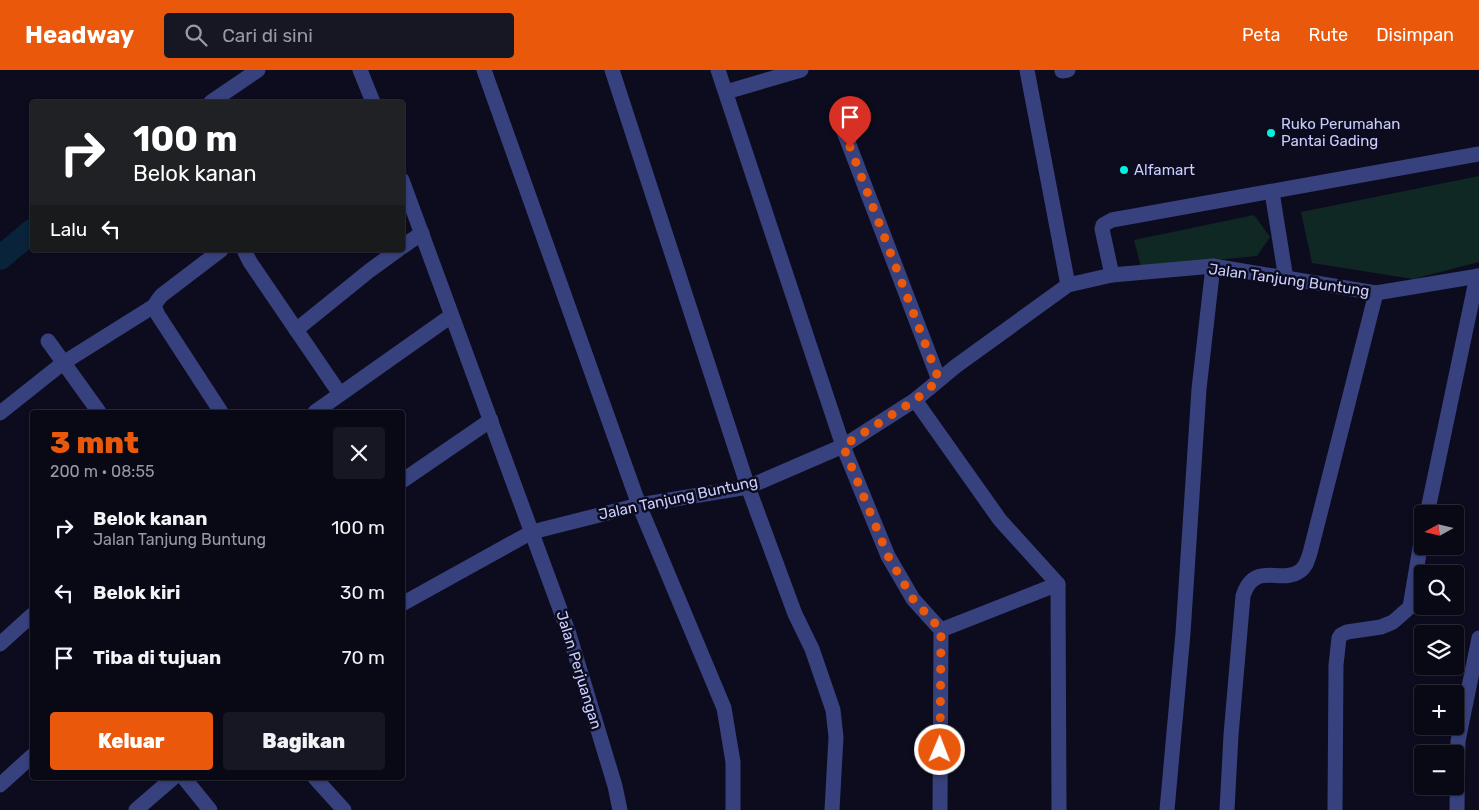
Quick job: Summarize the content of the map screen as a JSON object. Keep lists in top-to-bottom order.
{
  "streets": {
    "street": ["Jalan Tanjung Buntung", "Jalan Perjuangan"]
  },
  "crossings": [
    ["Jalan Tanjung Buntung", "Jalan Perjuangan"]
  ],
  "places": ["Ruko Perumahan Pantai Gading", "Alfamart"],
  "north": "left",
  "page": {
    "header": "Headway",
    "search": "Cari di sini",
    "nav": ["Peta", "Rute", "Disimpan"],
    "turn": ["100 m", "Belok kanan"],
    "then": "Lalu",
    "heading": ["3 mnt", "200 m · 08:55"],
    "list": [
      {
        "name": "Belok kanan",
        "note": "Jalan Tanjung Buntung",
        "value": "100 m"
      },
      {
        "name": "Belok kiri",
        "value": "30 m"
      },
      {
        "name": "Tiba di tujuan",
        "value": "70 m"
      }
    ],
    "map_buttons": ["+", "−"],
    "buttons": ["Keluar", "Bagikan"]
  }
}
